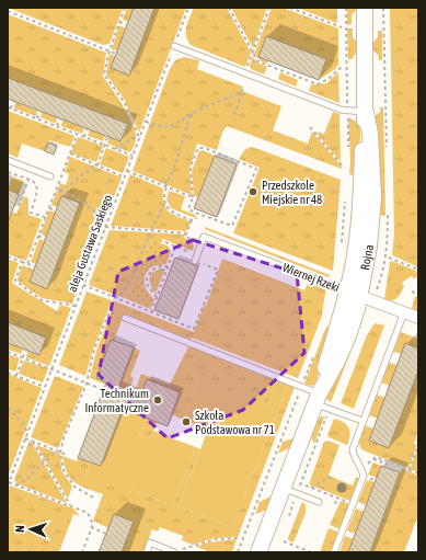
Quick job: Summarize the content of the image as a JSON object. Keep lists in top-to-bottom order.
{
  "streets": {
    "street": ["Rojna", "Wiernej Rzeki"],
    "path": ["aleja Gustawa Saskiego"]
  },
  "crossings": [
    ["Rojna", "Wiernej Rzeki"]
  ],
  "places": ["Przedszkole Miejskie nr 48", "Technikum Informatyczne", "Szkoła Podstawowa nr 71"],
  "north": "left"
}
